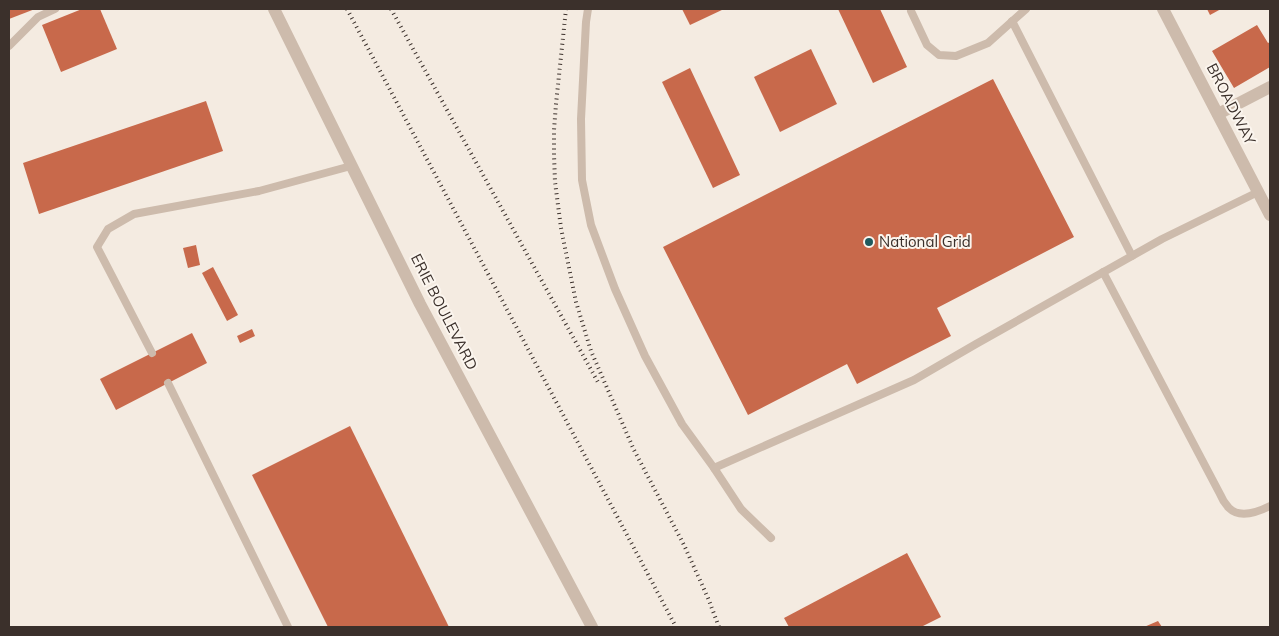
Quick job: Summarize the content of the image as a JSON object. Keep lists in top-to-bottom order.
{
  "streets": {
    "street": ["BROADWAY", "ERIE BOULEVARD"]
  },
  "places": ["National Grid"]
}
